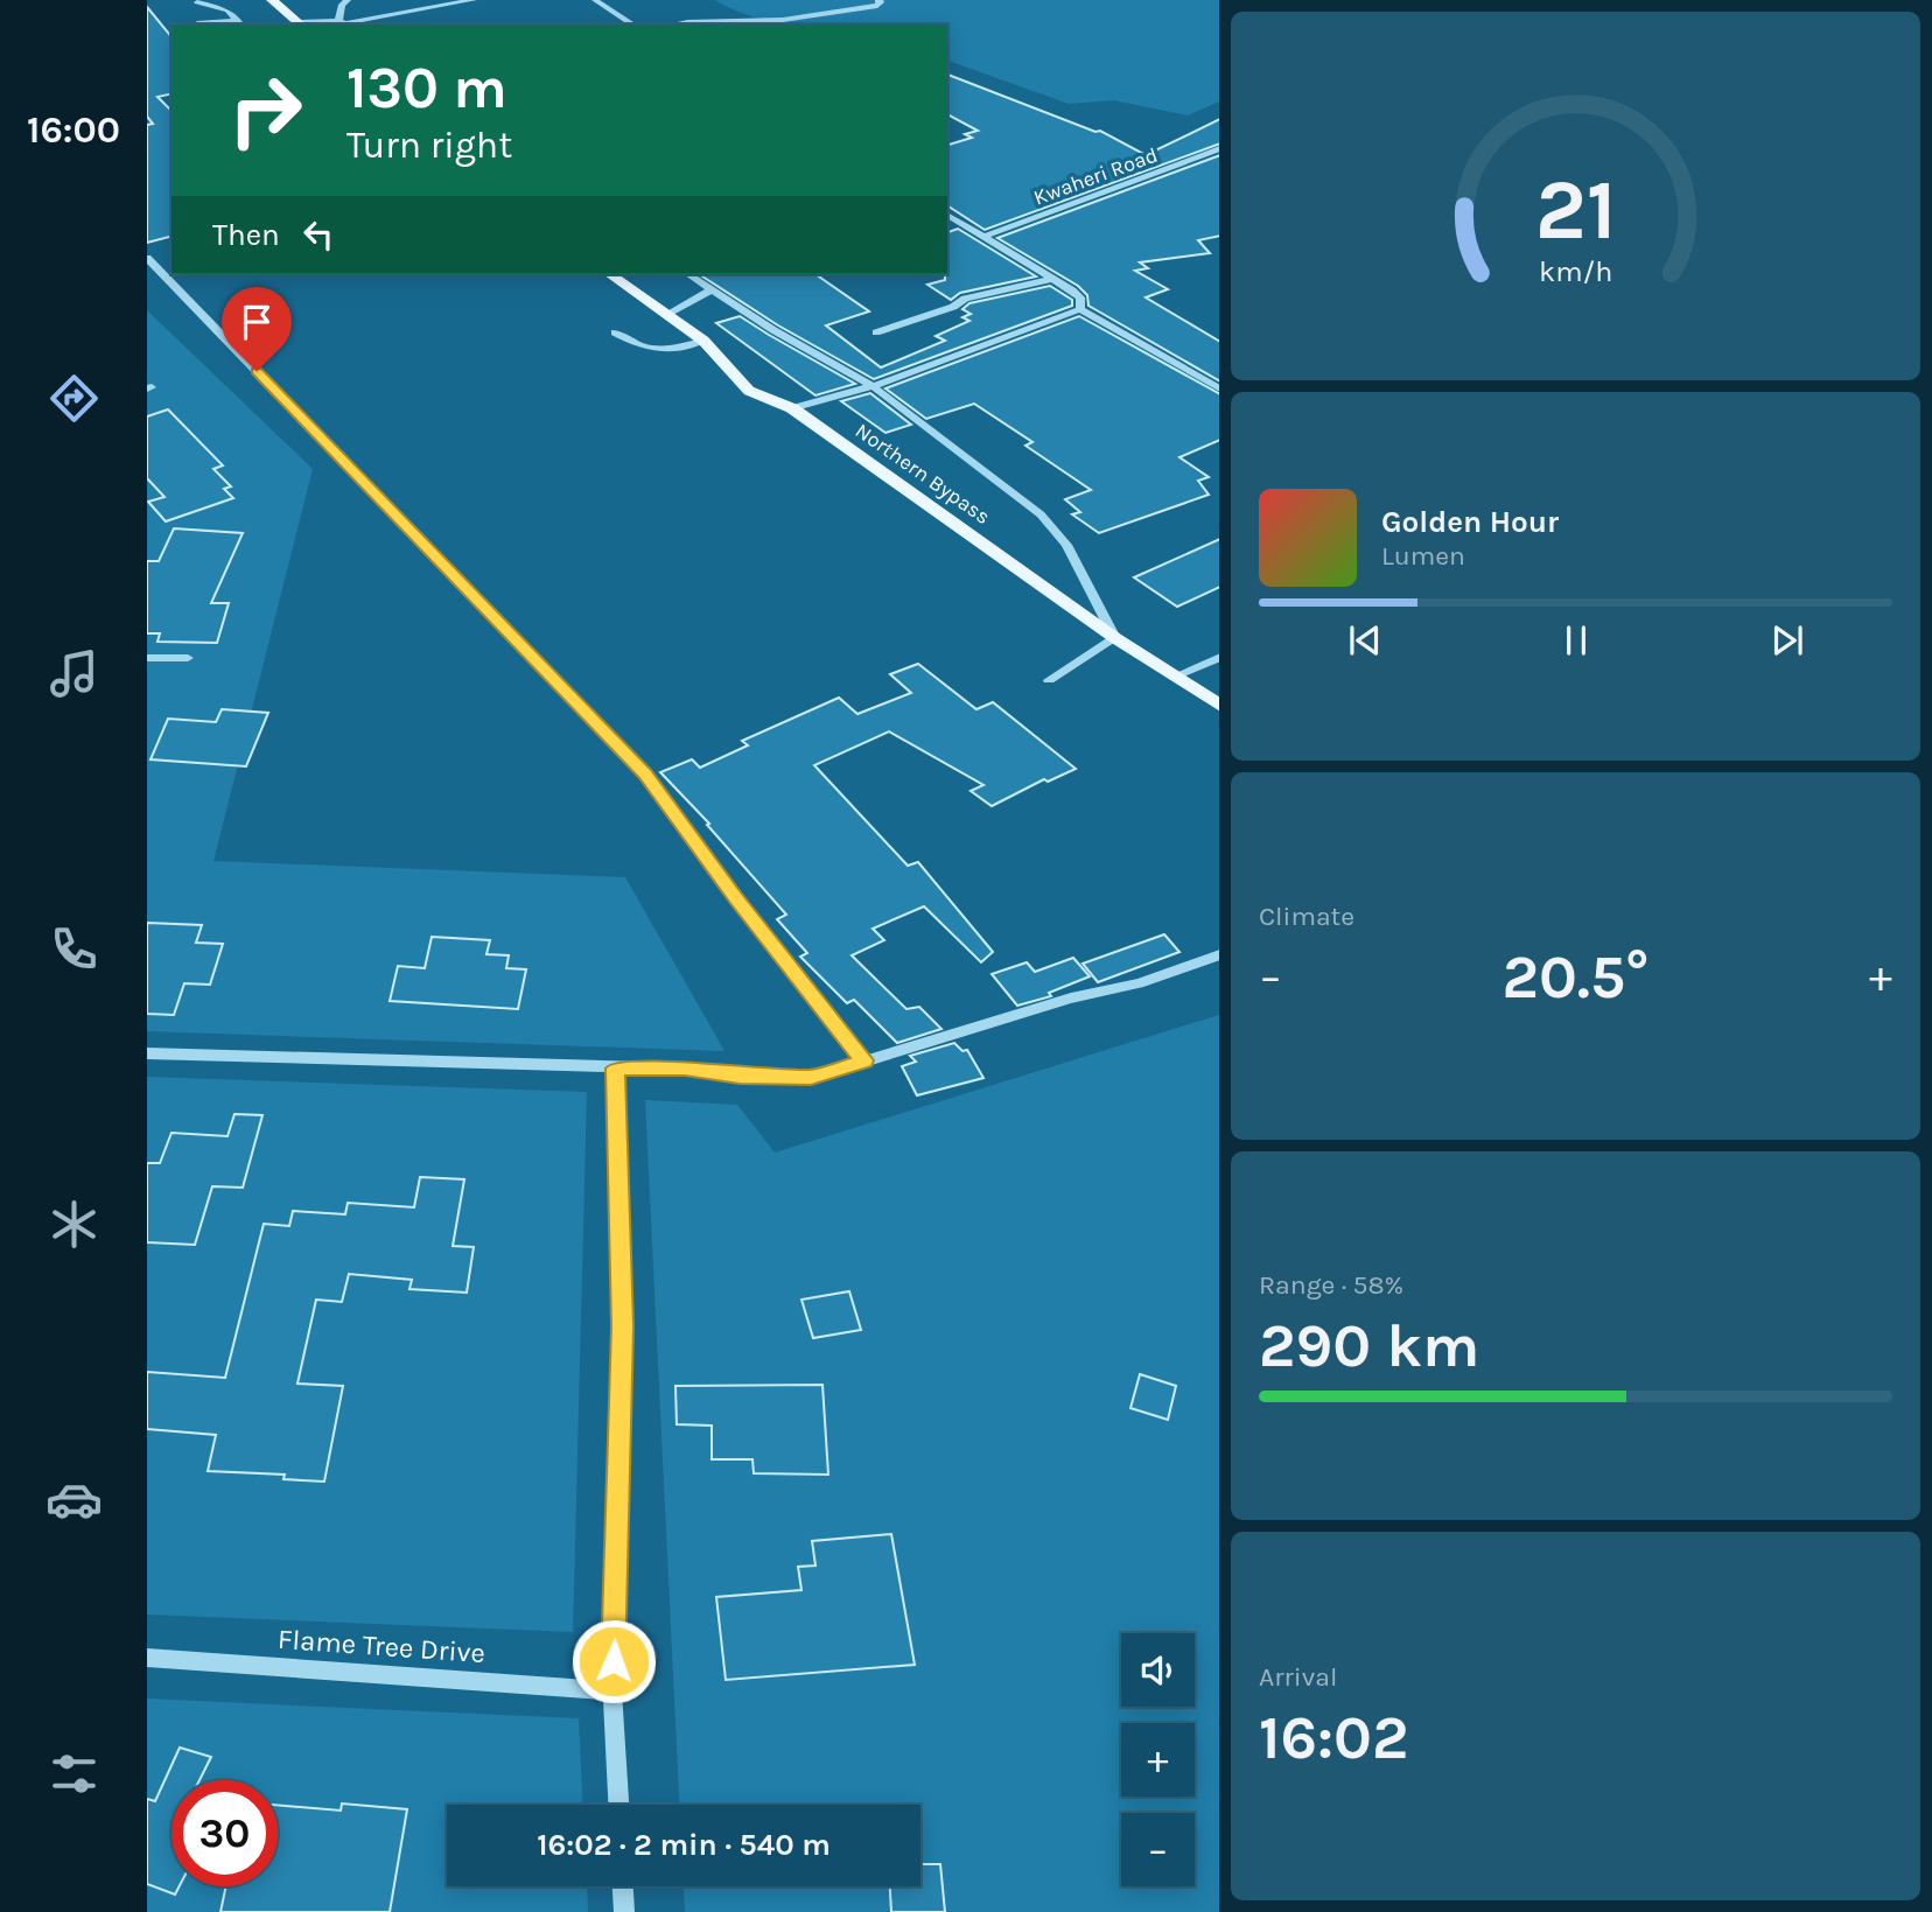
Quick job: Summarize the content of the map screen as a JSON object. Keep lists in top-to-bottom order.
{
  "streets": {
    "main road": ["Northern Bypass"],
    "street": ["Kwaheri Road", "Flame Tree Drive"]
  },
  "page": {
    "tabs": "16:00",
    "turn": ["130 m", "Turn right"],
    "then": "Then",
    "song": ["Golden Hour", "Lumen"],
    "tile": [
      "Climate",
      ["Range · 58%", "290 km"],
      ["Arrival", "16:02"]
    ],
    "heat": ["−", "20.5°", "+"],
    "map_buttons": ["+", "−"],
    "limit": "30",
    "trip": "16:02 · 2 min · 540 m",
    "gauge": ["21", "km/h"]
  }
}
